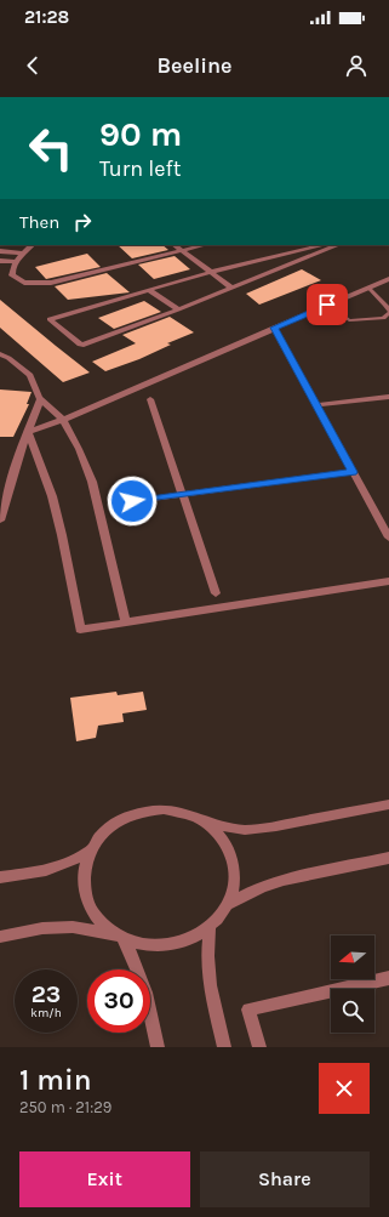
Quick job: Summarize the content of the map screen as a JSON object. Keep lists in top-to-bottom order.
{
  "north": "left",
  "page": {
    "status": "21:28",
    "header": "Beeline",
    "turn": ["90 m", "Turn left"],
    "then": "Then",
    "speed": "23 km/h",
    "limit": "30",
    "heading": ["1 min", "250 m · 21:29"],
    "buttons": ["Exit", "Share"]
  }
}
